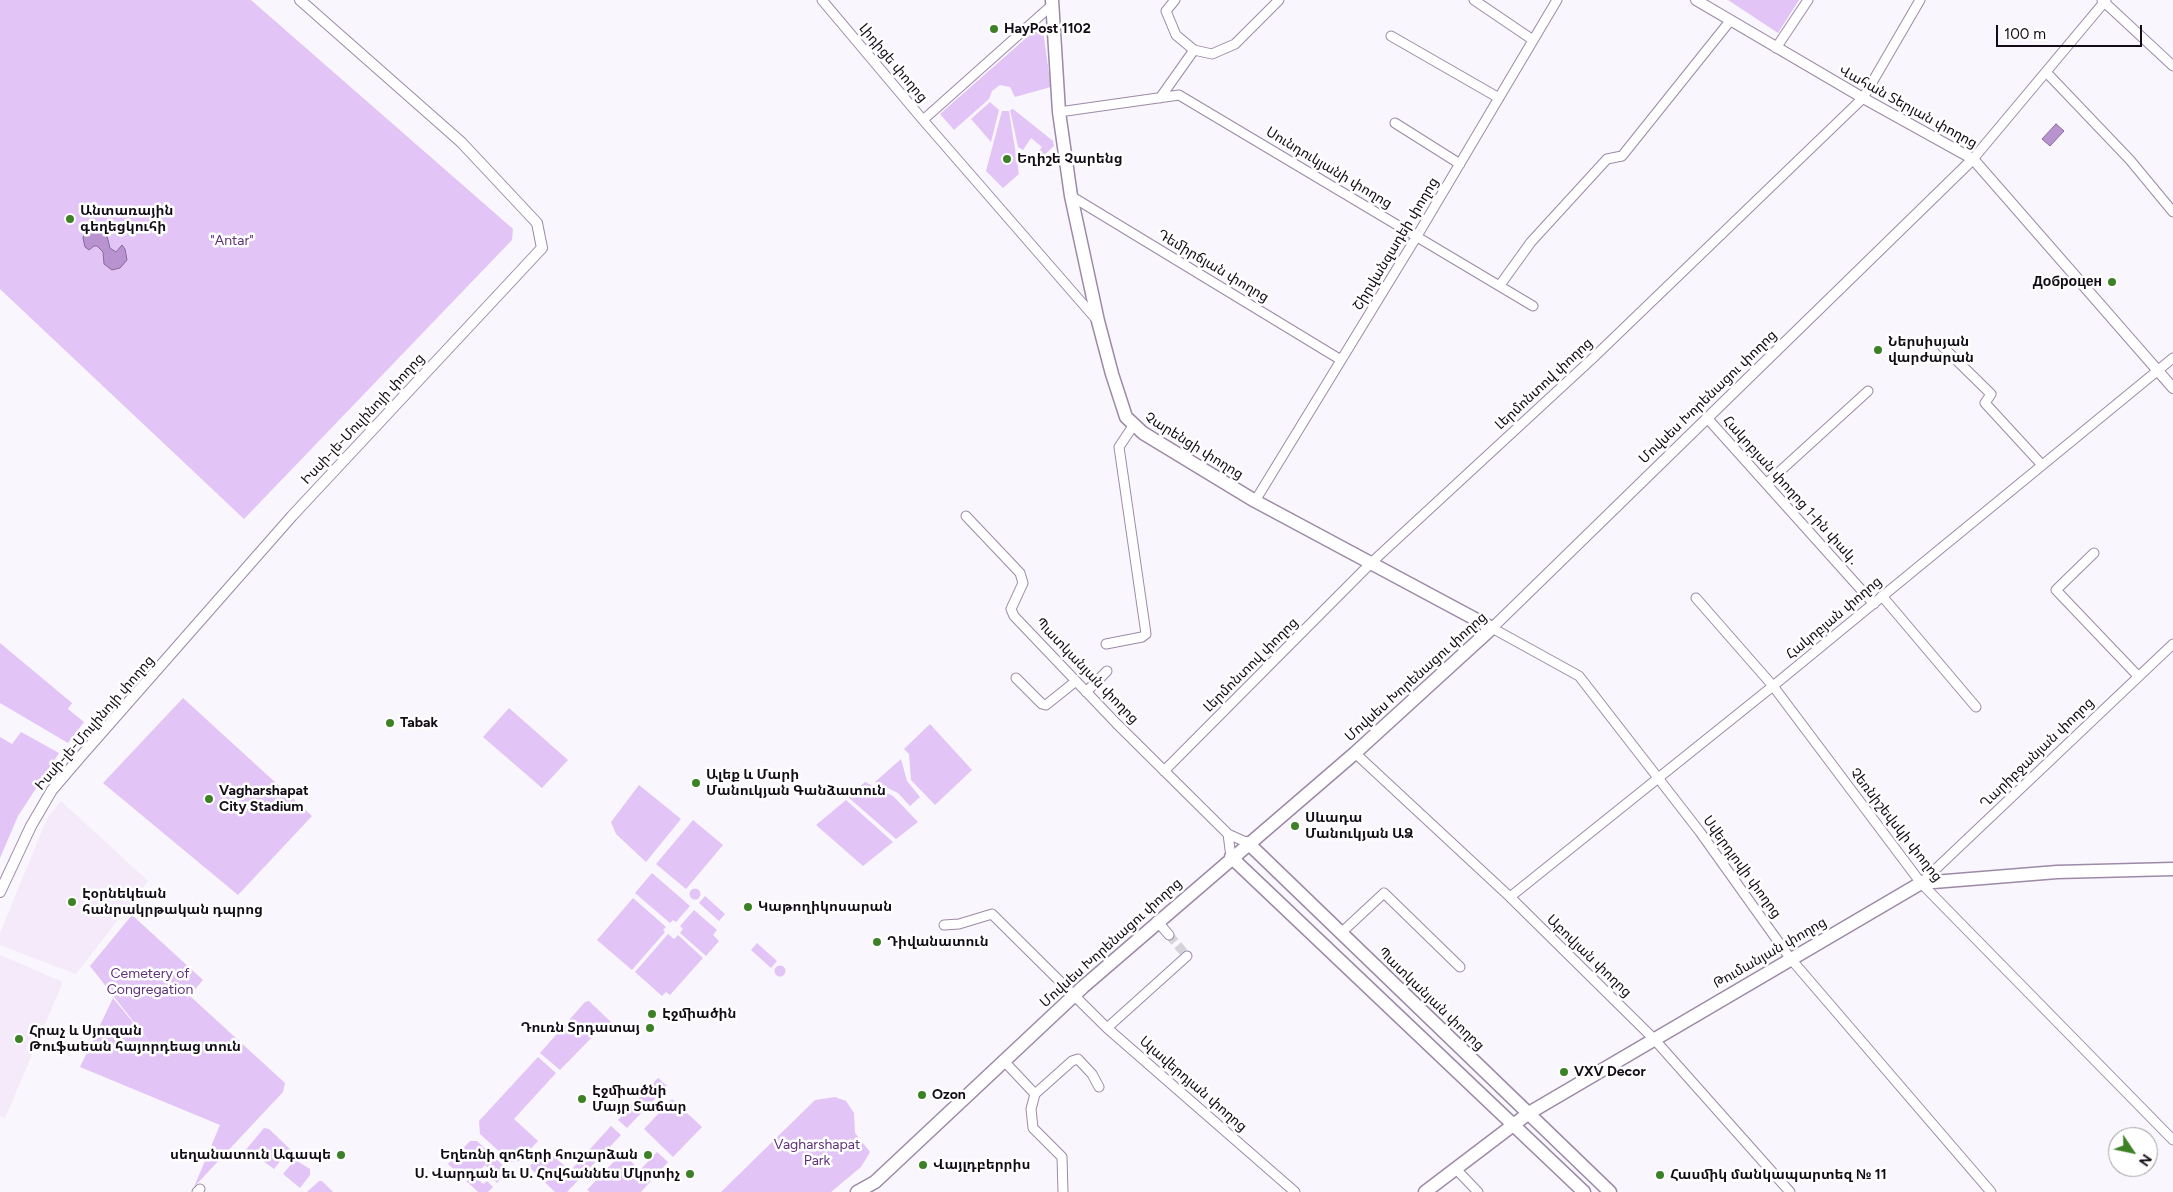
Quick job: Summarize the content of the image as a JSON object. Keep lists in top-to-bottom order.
{
  "streets": {
    "main road": [
      "Մովսես Խորենացու փողոց",
      "Չարենցի փողոց",
      "Պատկանյան փողոց",
      "Թումանյան փողոց"
    ],
    "street": [
      "Լիդիցե փողոց",
      "Վահան Տերյան փողոց",
      "Սունդուկյանի փողոց",
      "Շիրվանզադեի փողոց",
      "Դեմիրճյան փողոց",
      "Լերմոնտով փողոց",
      "Իսսի-լե-Մուլինոյի փողոց",
      "Հակոբյան փողոց 1-ին փակ․",
      "Հակոբյան փողոց",
      "Ղարիբջանյան փողոց",
      "Չեռնիշեվսկի փողոց",
      "Սվերդլովի փողոց",
      "Աբովյան փողոց",
      "Ալավերդյան փողոց"
    ]
  },
  "crossings": [
    ["Լիդիցե փողոց", "Չարենցի փողոց"],
    ["Վահան Տերյան փողոց", "Լերմոնտով փողոց"],
    ["Վահան Տերյան փողոց", "Մովսես Խորենացու փողոց"],
    ["Վահան Տերյան փողոց", "Հակոբյան փողոց"],
    ["Սունդուկյանի փողոց", "Շիրվանզադեի փողոց"],
    ["Սունդուկյանի փողոց", "Չարենցի փողոց"],
    ["Շիրվանզադեի փողոց", "Դեմիրճյան փողոց"],
    ["Շիրվանզադեի փողոց", "Չարենցի փողոց"],
    ["Դեմիրճյան փողոց", "Չարենցի փողոց"],
    ["Լերմոնտով փողոց", "Չարենցի փողոց"],
    ["Լերմոնտով փողոց", "Պատկանյան փողոց"],
    ["Մովսես Խորենացու փողոց", "Չարենցի փողոց"],
    ["Մովսես Խորենացու փողոց", "Հակոբյան փողոց 1-ին փակ․"],
    ["Մովսես Խորենացու փողոց", "Պատկանյան փողոց"],
    ["Մովսես Խորենացու փողոց", "Սվերդլովի փողոց"],
    ["Մովսես Խորենացու փողոց", "Աբովյան փողոց"],
    ["Մովսես Խորենացու փողոց", "Ալավերդյան փողոց"],
    ["Չարենցի փողոց", "Սվերդլովի փողոց"],
    ["Հակոբյան փողոց 1-ին փակ․", "Հակոբյան փողոց"],
    ["Հակոբյան փողոց", "Չեռնիշեվսկի փողոց"],
    ["Հակոբյան փողոց", "Սվերդլովի փողոց"],
    ["Հակոբյան փողոց", "Աբովյան փողոց"],
    ["Պատկանյան փողոց", "Թումանյան փողոց"],
    ["Ղարիբջանյան փողոց", "Չեռնիշեվսկի փողոց"],
    ["Ղարիբջանյան փողոց", "Թումանյան փողոց"],
    ["Չեռնիշեվսկի փողոց", "Թումանյան փողոց"],
    ["Սվերդլովի փողոց", "Թումանյան փողոց"],
    ["Թումանյան փողոց", "Աբովյան փողոց"]
  ],
  "parks": ["\"Antar\"", "Cemetery of Congregation", "Vagharshapat Park"],
  "places": [
    "HayPost 1102",
    "Եղիշե Չարենց",
    "Անտառային գեղեցկուհի",
    "Доброцен",
    "Ներսիսյան վարժարան",
    "Tabak",
    "Ալեք և Մարի Մանուկյան Գանձատուն",
    "Vagharshapat City Stadium",
    "Սևադա Մանուկյան ԱՁ",
    "Էօրնեկեան հանրակրթական դպրոց",
    "Կաթողիկոսարան",
    "Դիվանատուն",
    "Էջմիածին",
    "Դուռն Տրդատայ",
    "Հրաչ և Սյուզան Թուֆաեան հայորդեաց տուն",
    "VXV Decor",
    "Ozon",
    "Էջմիածնի Մայր Տաճար",
    "սեղանատուն Ագապե",
    "Եղեռնի զոհերի հուշարձան",
    "Վայլդբերրիս",
    "Ս. Վարդան եւ Ս. Հովհաննես Մկրտիչ",
    "Հասմիկ մանկապարտեզ № 11"
  ],
  "scale_bar": "100 m",
  "north": "bottom right"
}
